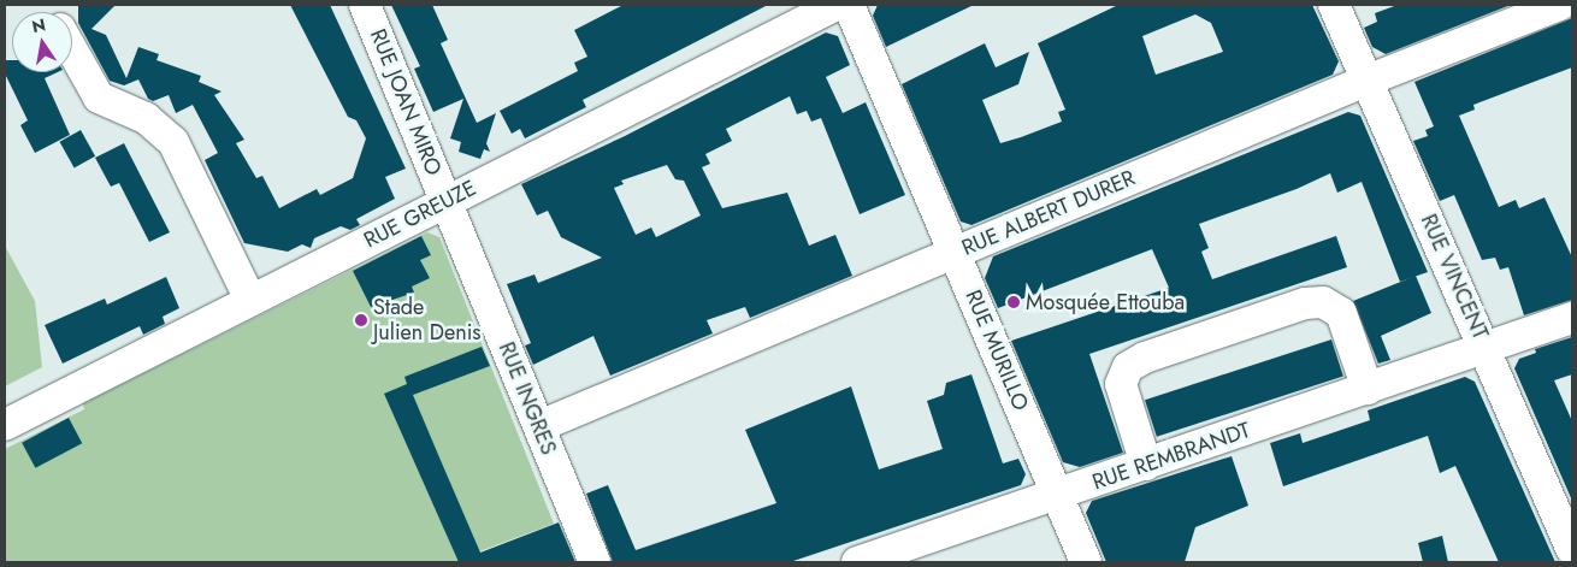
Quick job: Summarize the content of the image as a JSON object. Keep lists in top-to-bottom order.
{
  "streets": {
    "street": [
      "RUE JOAN MIRO",
      "RUE ALBERT DURER",
      "RUE GREUZE",
      "RUE VINCENT",
      "RUE MURILLO",
      "RUE INGRES",
      "RUE REMBRANDT"
    ]
  },
  "crossings": [
    ["RUE JOAN MIRO", "RUE GREUZE"],
    ["RUE JOAN MIRO", "RUE INGRES"],
    ["RUE ALBERT DURER", "RUE VINCENT"],
    ["RUE ALBERT DURER", "RUE MURILLO"],
    ["RUE ALBERT DURER", "RUE INGRES"],
    ["RUE GREUZE", "RUE INGRES"],
    ["RUE VINCENT", "RUE REMBRANDT"],
    ["RUE MURILLO", "RUE REMBRANDT"]
  ],
  "places": ["Mosquée Ettouba", "Stade Julien Denis"],
  "north": "top"
}
